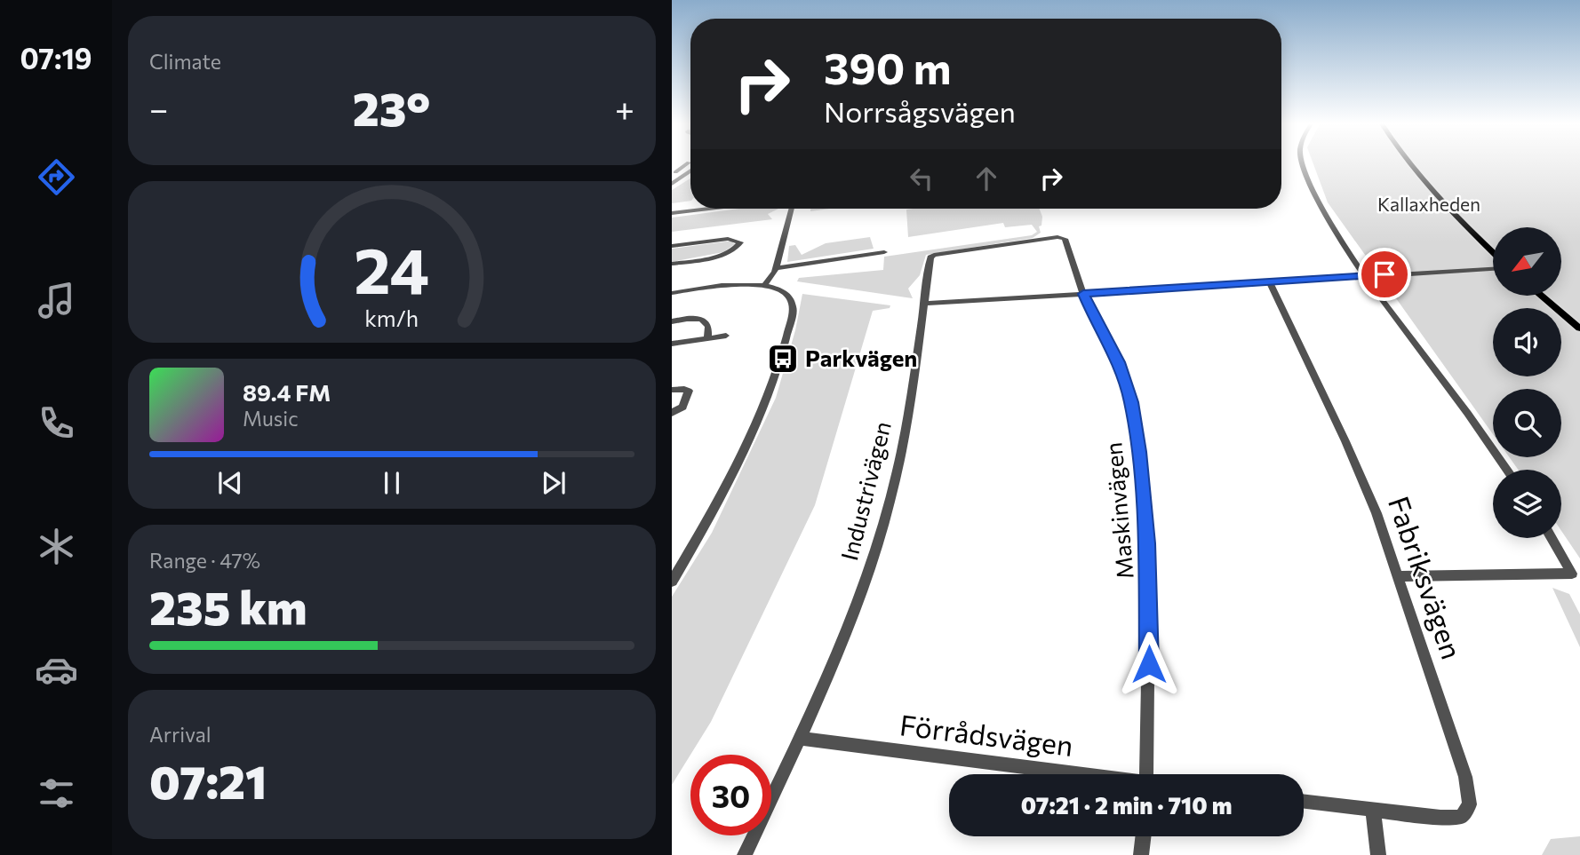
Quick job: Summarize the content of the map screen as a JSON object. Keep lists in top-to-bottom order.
{
  "streets": {
    "street": [
      "Industrivägen",
      "Maskinvägen",
      "Fabriksvägen",
      "Förrådsvägen"
    ]
  },
  "crossings": [
    ["Industrivägen", "Maskinvägen"],
    ["Industrivägen", "Förrådsvägen"]
  ],
  "parks": ["Kallaxheden"],
  "places": {
    "bus stop": ["Parkvägen"]
  },
  "north": "bottom left",
  "page": {
    "tabs": "07:19",
    "tile": [
      "Climate",
      ["Range · 47%", "235 km"],
      ["Arrival", "07:21"]
    ],
    "turn": ["390 m", "Norrsågsvägen"],
    "heat": ["−", "23°", "+"],
    "song": ["89.4 FM", "Music"],
    "limit": "30",
    "trip": "07:21 · 2 min · 710 m",
    "gauge": ["24", "km/h"]
  }
}
